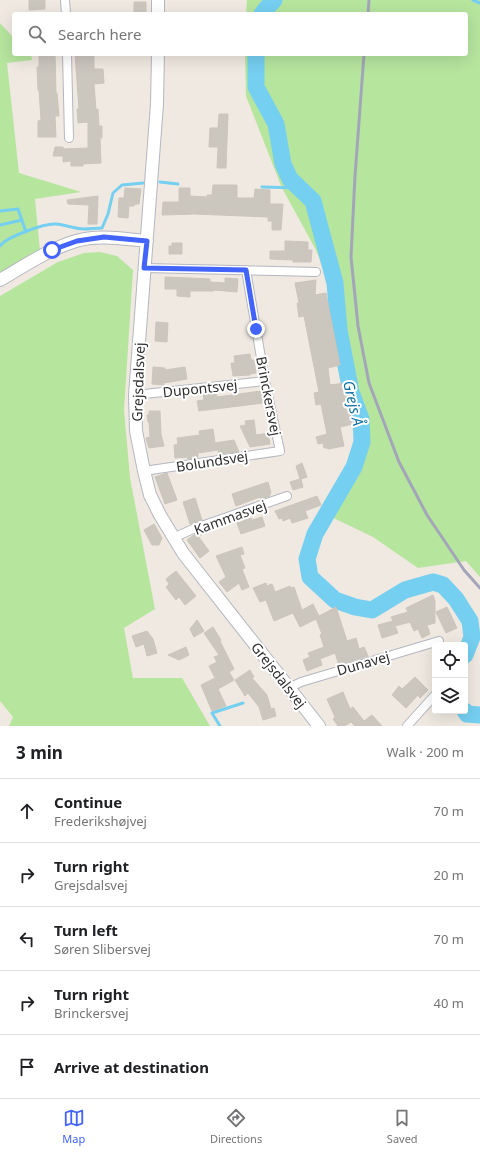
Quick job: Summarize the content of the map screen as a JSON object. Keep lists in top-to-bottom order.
{
  "streets": {
    "street": [
      "Grejsdalsvej",
      "Dupontsvej",
      "Brinckersvej",
      "Bolundsvej",
      "Kammasvej",
      "Dunavej"
    ]
  },
  "crossings": [
    ["Grejsdalsvej", "Dupontsvej"],
    ["Grejsdalsvej", "Bolundsvej"],
    ["Grejsdalsvej", "Kammasvej"],
    ["Grejsdalsvej", "Dunavej"],
    ["Dupontsvej", "Brinckersvej"],
    ["Brinckersvej", "Bolundsvej"]
  ],
  "water": ["Grejs Å"],
  "page": {
    "search": "Search here",
    "heading": ["3 min", "Walk · 200 m"],
    "list": [
      ["Continue", "Frederikshøjvej", "70 m"],
      ["Turn right", "Grejsdalsvej", "20 m"],
      ["Turn left", "Søren Slibersvej", "70 m"],
      ["Turn right", "Brinckersvej", "40 m"],
      "Arrive at destination"
    ],
    "nav": ["Map", "Directions", "Saved"]
  }
}
